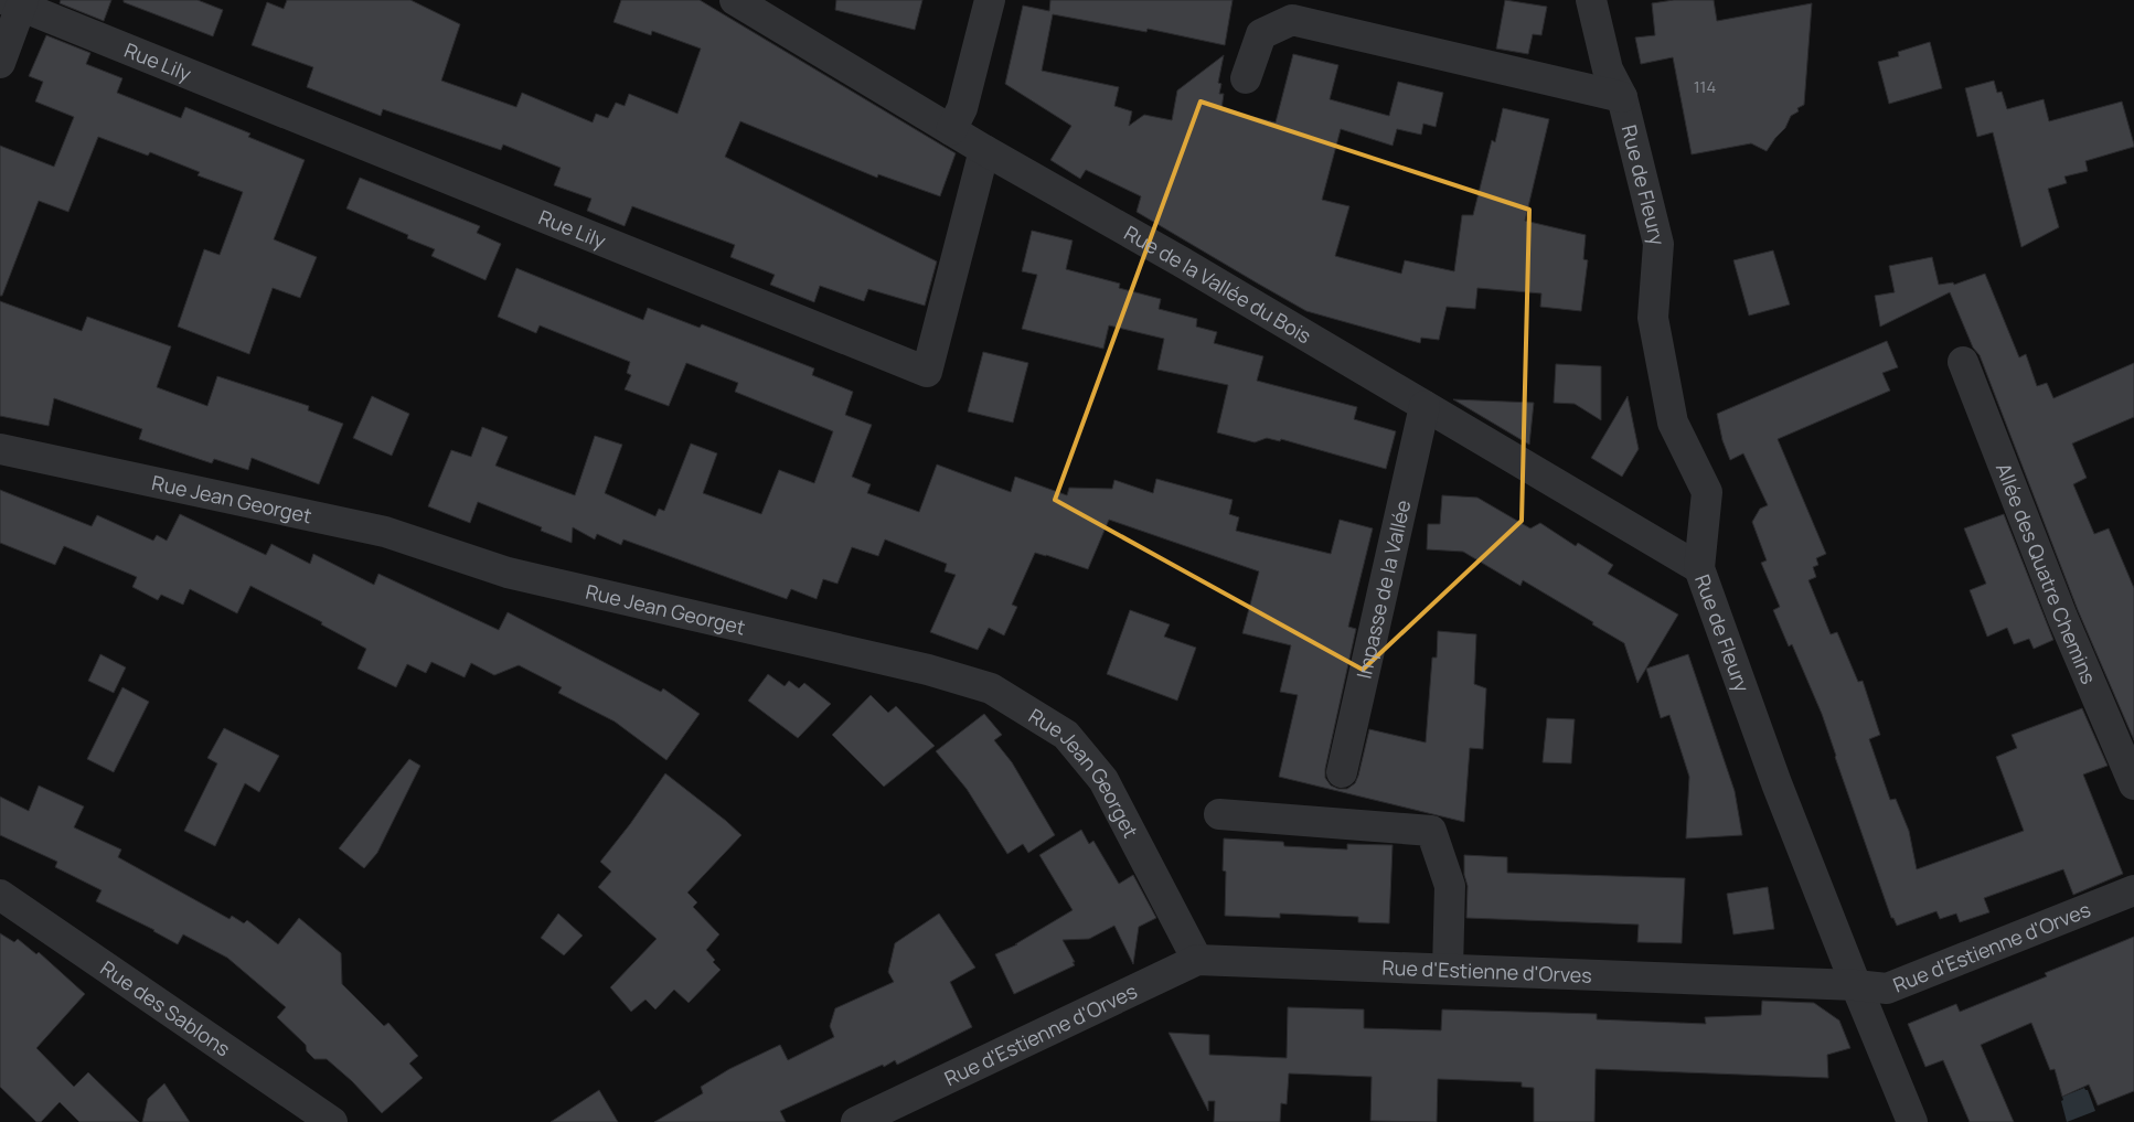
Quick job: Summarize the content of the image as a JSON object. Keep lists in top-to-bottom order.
{
  "streets": {
    "street": [
      "Rue Lily",
      "Rue de Fleury",
      "Rue de la Vallée du Bois",
      "Rue Jean Georget",
      "Allée des Quatre Chemins",
      "Impasse de la Vallée",
      "Rue d'Estienne d'Orves",
      "Rue des Sablons"
    ]
  },
  "crossings": [
    ["Rue Lily", "Rue de la Vallée du Bois"],
    ["Rue de Fleury", "Rue de la Vallée du Bois"],
    ["Rue de Fleury", "Rue d'Estienne d'Orves"],
    ["Rue de la Vallée du Bois", "Impasse de la Vallée"],
    ["Rue Jean Georget", "Rue d'Estienne d'Orves"]
  ],
  "house_numbers": ["114"]
}
